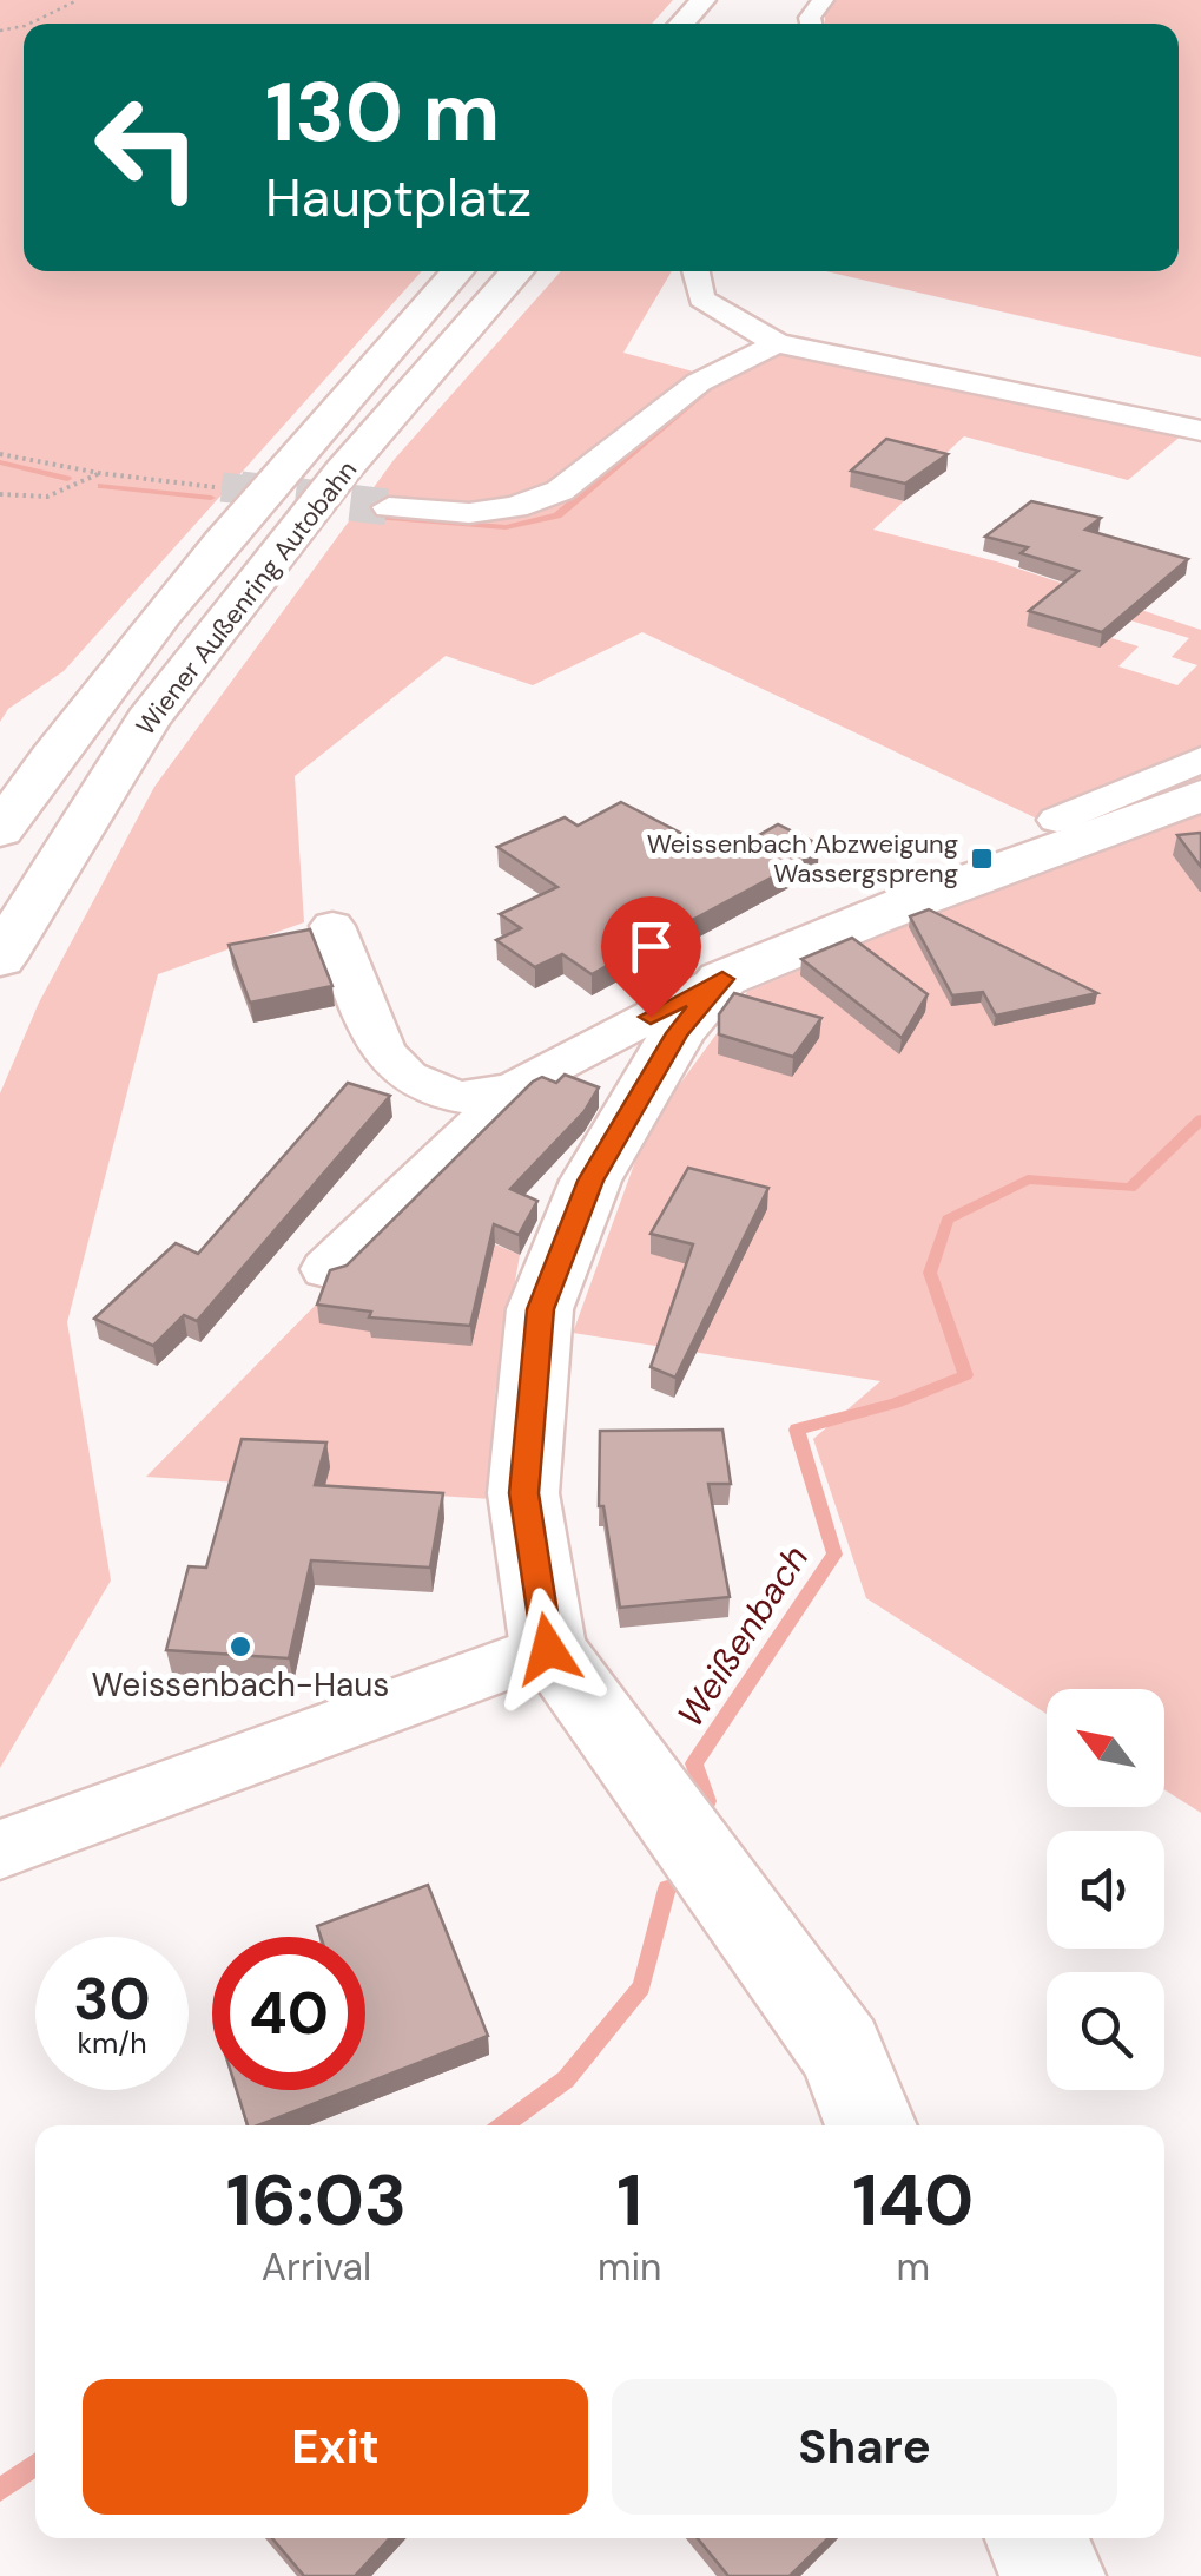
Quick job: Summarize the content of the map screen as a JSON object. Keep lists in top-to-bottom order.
{
  "streets": {
    "main road": ["Wiener Außenring Autobahn"]
  },
  "water": ["Weißenbach"],
  "places": {
    "transit": ["Weissenbach Abzweigung Wassergspreng"],
    "other": ["Weissenbach-Haus"]
  },
  "north": "top left",
  "page": {
    "turn": ["130 m", "Hauptplatz"],
    "speed": "30 km/h",
    "limit": "40",
    "eta": [
      "16:03",
      "Arrival",
      "1",
      "min",
      "140",
      "m"
    ],
    "buttons": ["Exit", "Share"]
  }
}
